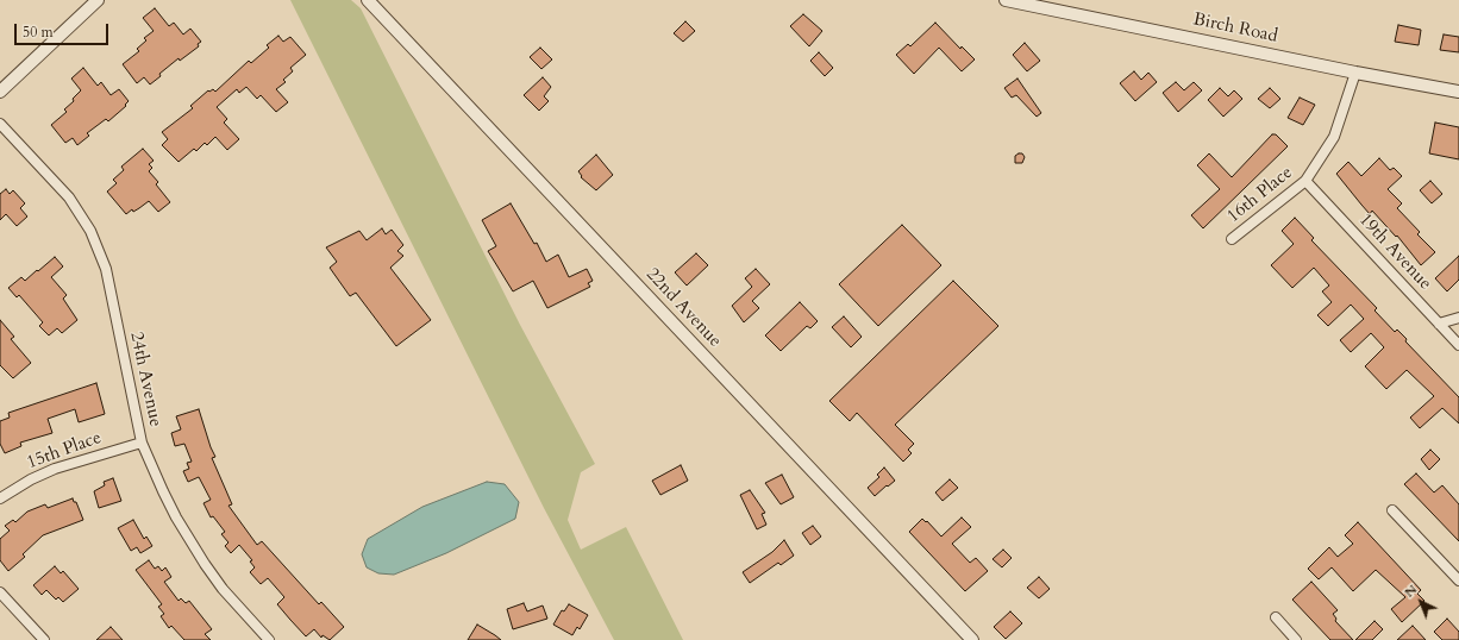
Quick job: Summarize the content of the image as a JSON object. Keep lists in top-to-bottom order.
{
  "streets": {
    "street": [
      "Birch Road",
      "16th Place",
      "19th Avenue",
      "22nd Avenue",
      "24th Avenue",
      "15th Place"
    ]
  },
  "crossings": [
    ["Birch Road", "16th Place"],
    ["16th Place", "19th Avenue"],
    ["24th Avenue", "15th Place"]
  ],
  "scale_bar": "50 m",
  "north": "top left"
}
